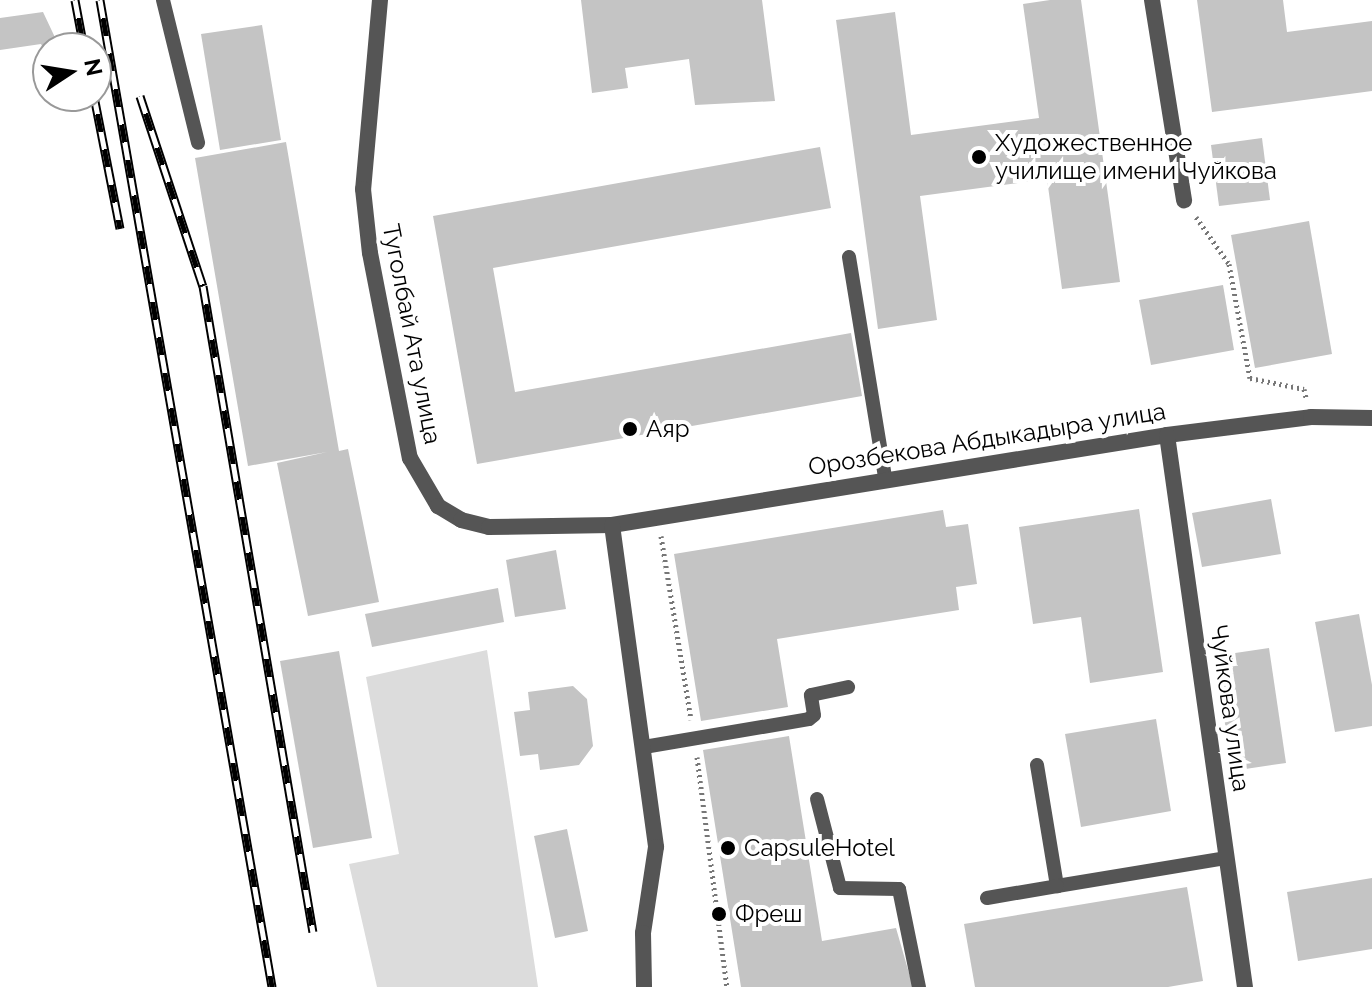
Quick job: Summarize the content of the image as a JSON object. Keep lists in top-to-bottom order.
{
  "streets": {
    "street": ["Туголбай Ата улица", "Орозбекова Абдыкадыра улица", "Чуйкова улица"]
  },
  "crossings": [
    ["Туголбай Ата улица", "Орозбекова Абдыкадыра улица"],
    ["Орозбекова Абдыкадыра улица", "Чуйкова улица"]
  ],
  "places": [
    "Художественное училище имени Чуйкова",
    "Аяр",
    "CapsuleHotel",
    "Фреш"
  ],
  "north": "right"
}
